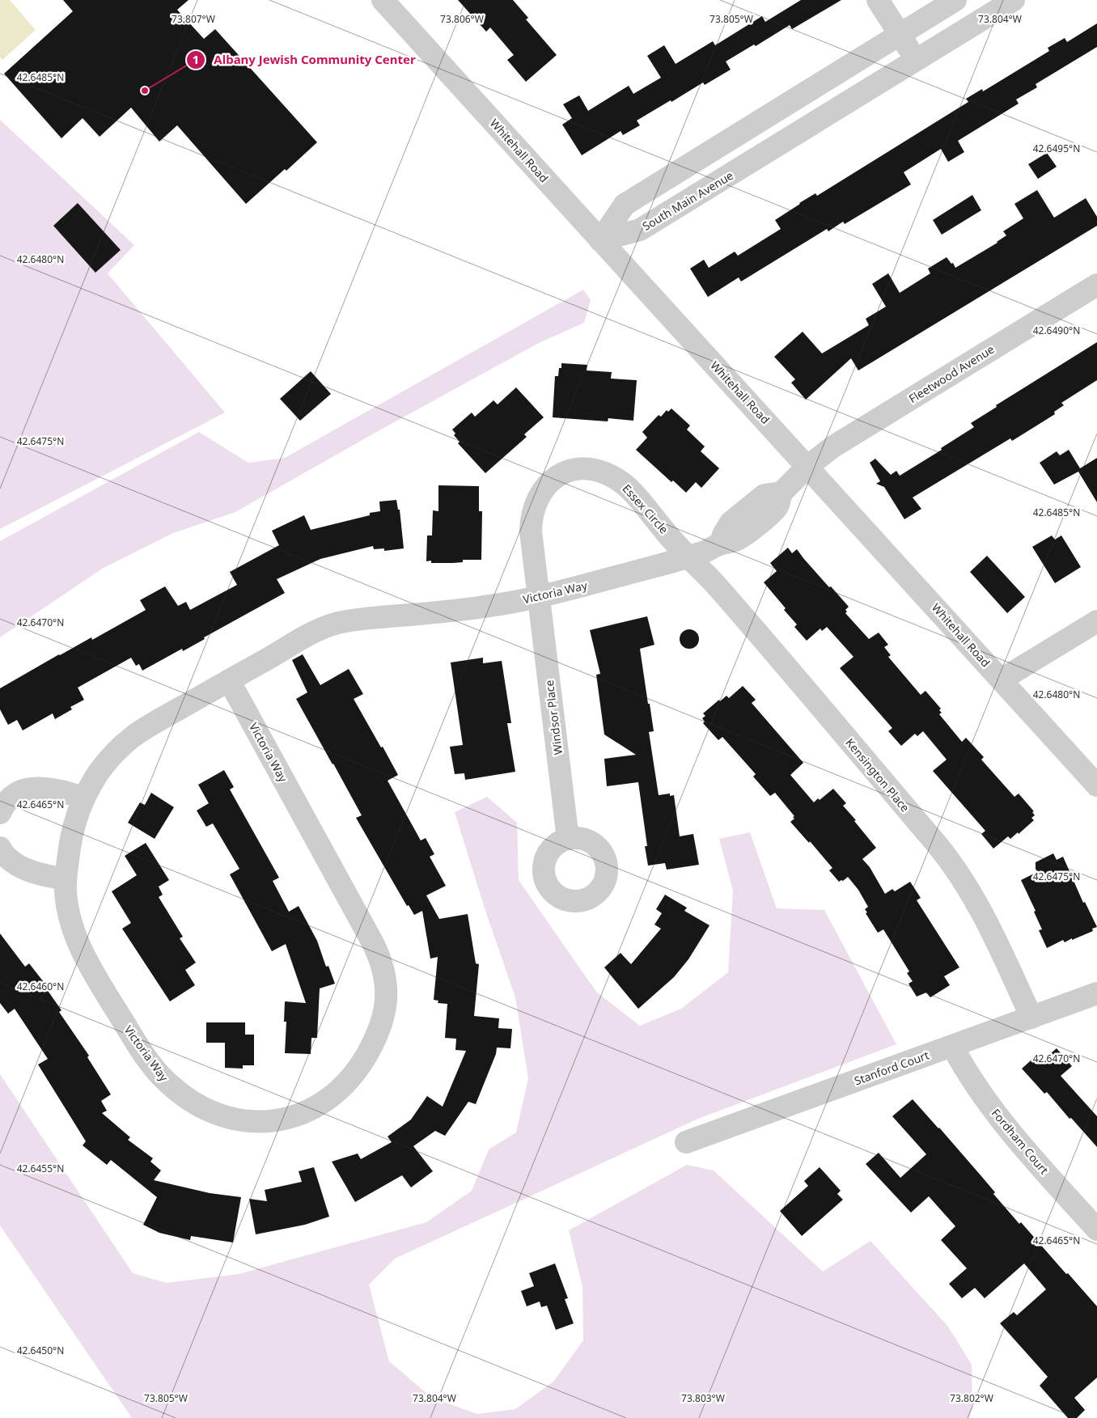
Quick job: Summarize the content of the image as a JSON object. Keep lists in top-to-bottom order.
{
  "streets": {
    "street": [
      "Whitehall Road",
      "South Main Avenue",
      "Fleetwood Avenue",
      "Essex Circle",
      "Victoria Way",
      "Windsor Place",
      "Kensington Place",
      "Stanford Court",
      "Fordham Court"
    ]
  },
  "crossings": [
    ["Whitehall Road", "South Main Avenue"],
    ["Whitehall Road", "Fleetwood Avenue"],
    ["Whitehall Road", "Victoria Way"],
    ["Fleetwood Avenue", "Victoria Way"],
    ["Essex Circle", "Victoria Way"],
    ["Essex Circle", "Windsor Place"],
    ["Essex Circle", "Kensington Place"],
    ["Victoria Way", "Windsor Place"],
    ["Victoria Way", "Kensington Place"],
    ["Kensington Place", "Stanford Court"],
    ["Stanford Court", "Fordham Court"]
  ],
  "places": ["Albany Jewish Community Center"],
  "coordinates": [
    "73.806°W",
    "73.805°W",
    "73.807°W",
    "73.804°W",
    "42.6485°N",
    "42.6495°N",
    "42.6480°N",
    "42.6490°N",
    "42.6475°N",
    "42.6470°N",
    "42.6465°N",
    "42.6460°N",
    "42.6455°N",
    "42.6450°N",
    "73.803°W",
    "73.802°W"
  ]
}
